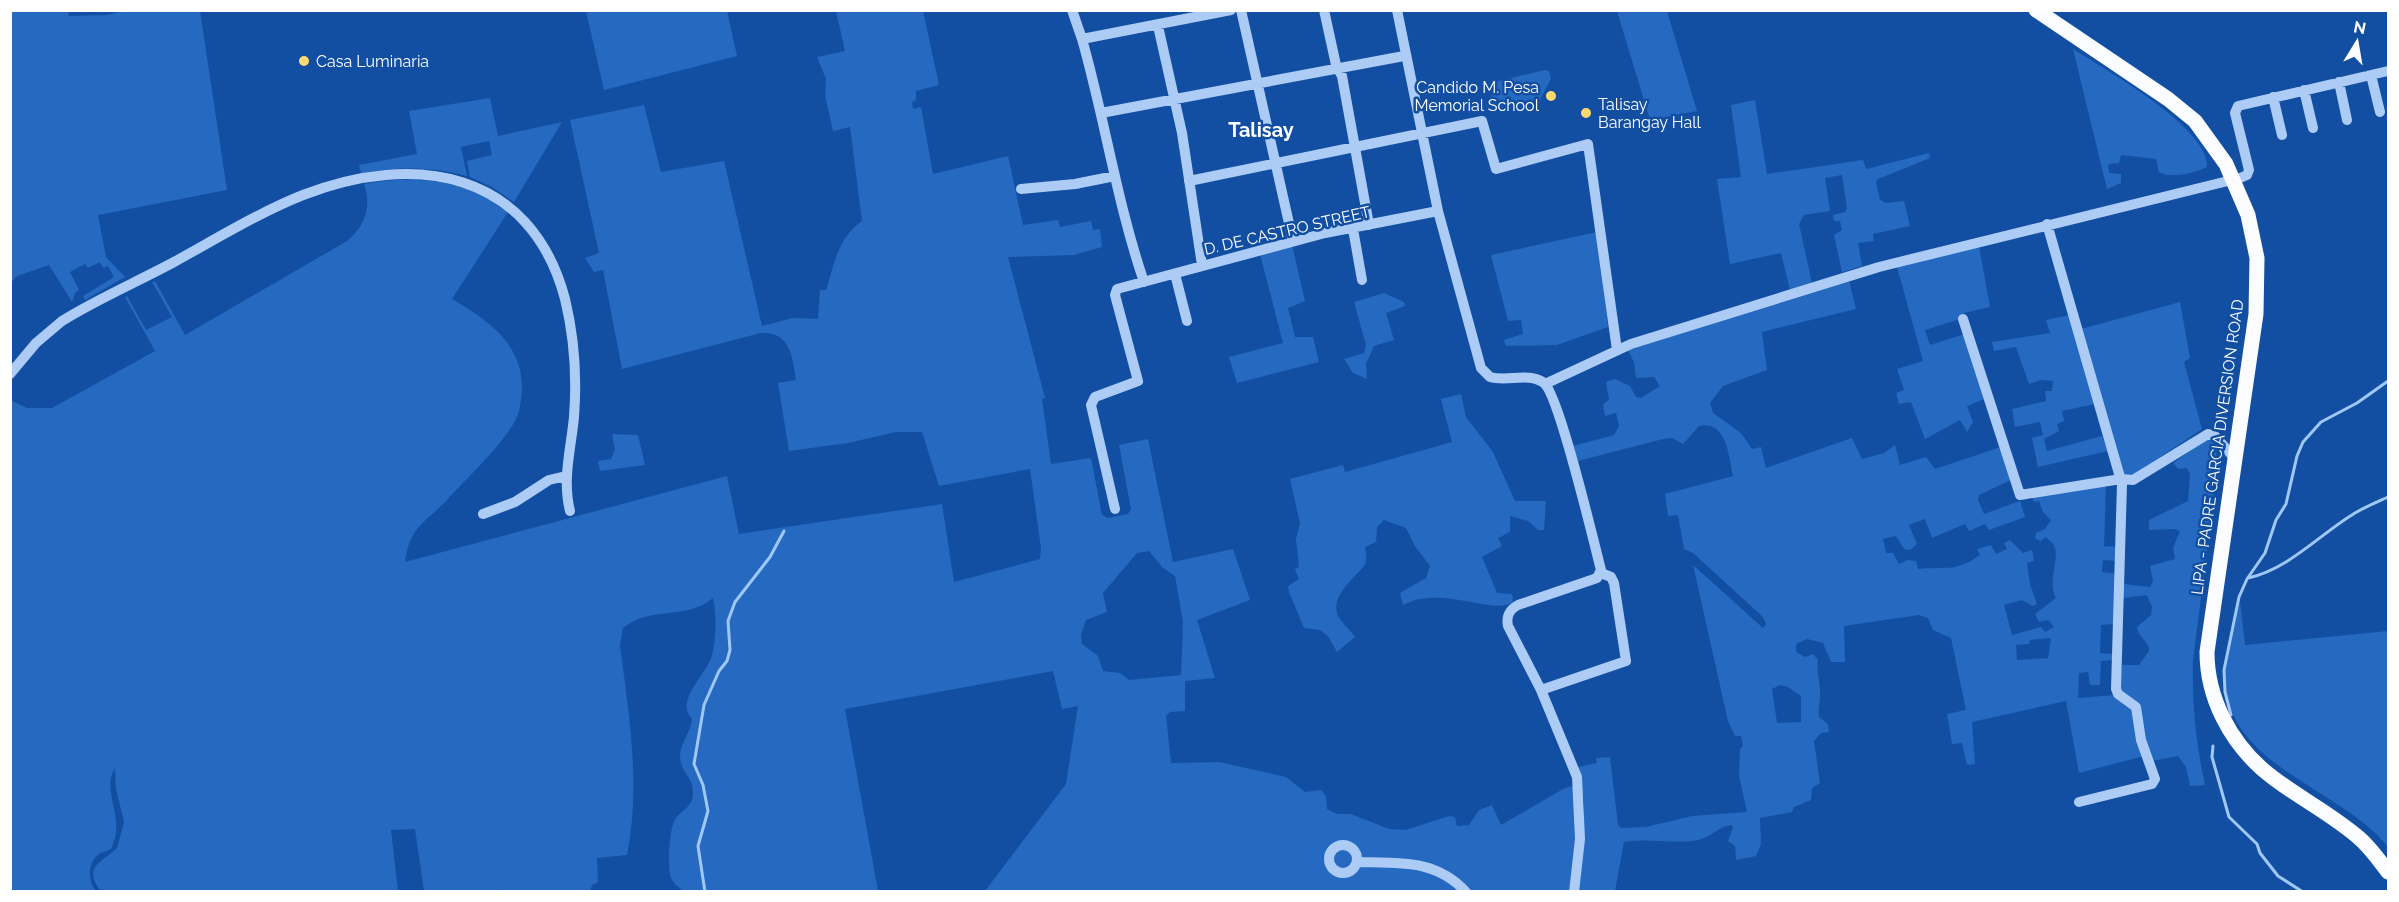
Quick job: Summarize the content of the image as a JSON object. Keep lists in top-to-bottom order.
{
  "streets": {
    "main road": ["LIPA - PADRE GARCIA DIVERSION ROAD"],
    "street": ["D. DE CASTRO STREET"]
  },
  "districts": ["Talisay"],
  "places": ["Casa Luminaria", "Candido M. Pesa Memorial School", "Talisay Barangay Hall"],
  "north": "top"
}
